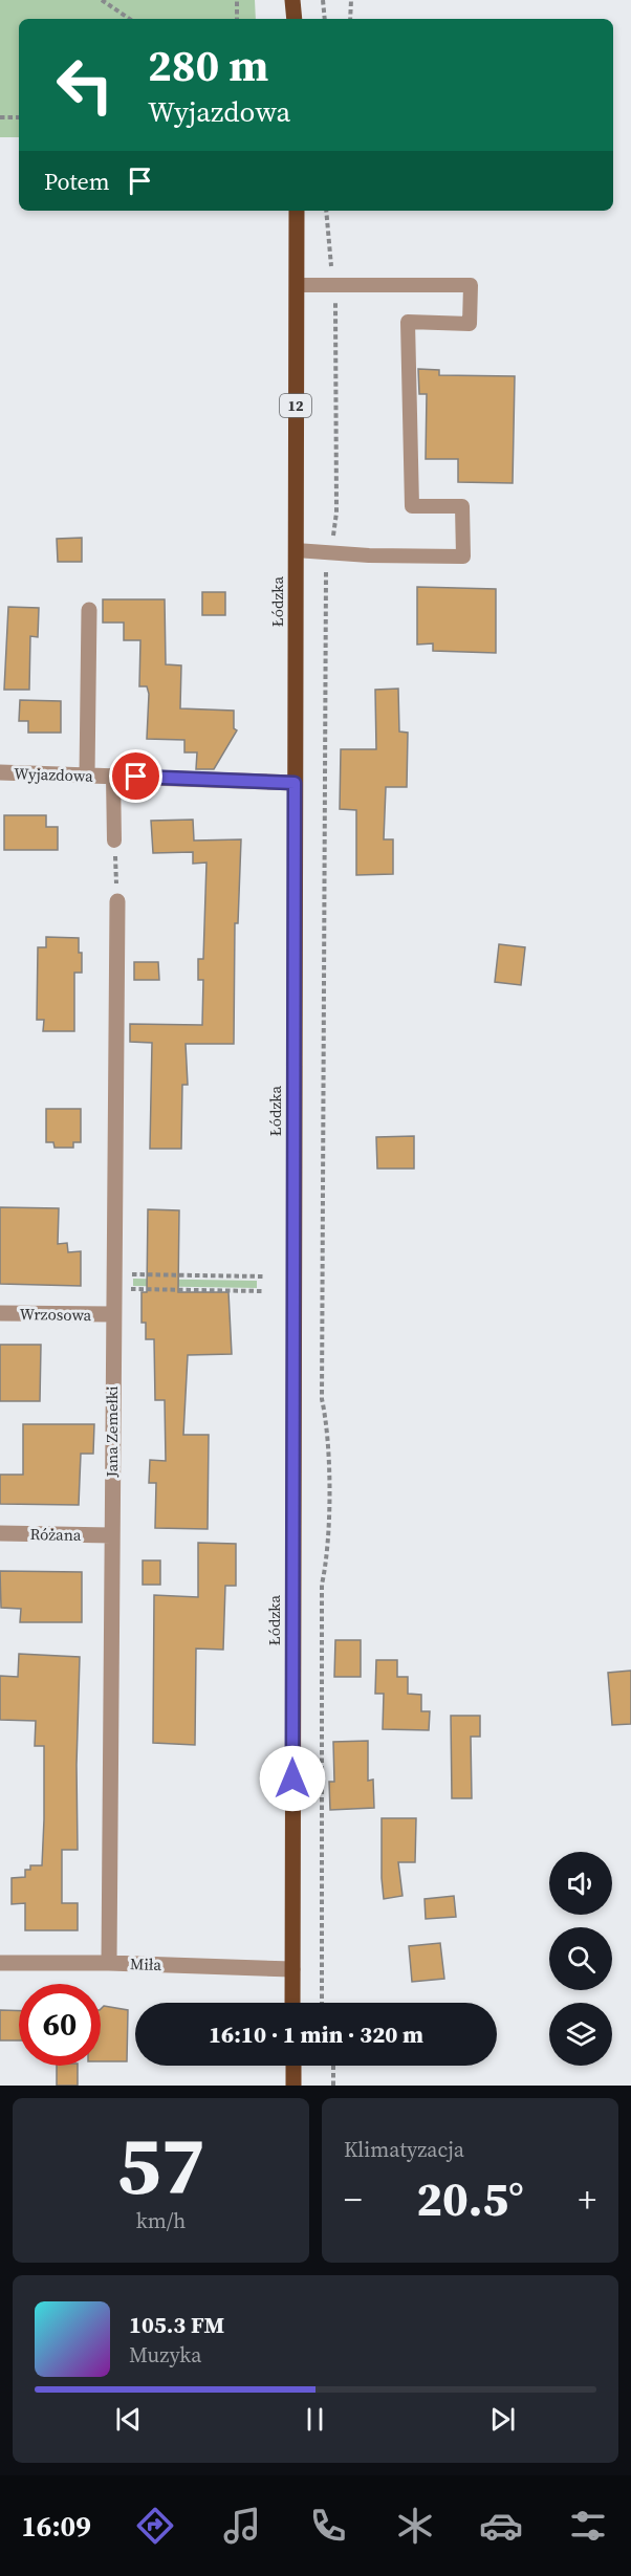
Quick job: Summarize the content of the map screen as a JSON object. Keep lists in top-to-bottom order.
{
  "streets": {
    "main road": ["12", "Łódzka"],
    "street": [
      "Wyjazdowa",
      "Wrzosowa",
      "Jana Zemełki",
      "Różana",
      "Miła"
    ]
  },
  "crossings": [
    ["Łódzka", "Wyjazdowa"],
    ["Łódzka", "Miła"],
    ["Wrzosowa", "Jana Zemełki"],
    ["Jana Zemełki", "Różana"],
    ["Jana Zemełki", "Miła"]
  ],
  "page": {
    "turn": ["280 m", "Wyjazdowa"],
    "then": "Potem",
    "limit": "60",
    "trip": "16:10 · 1 min · 320 m",
    "tile": [
      ["57", "km/h"],
      "Klimatyzacja"
    ],
    "heat": ["−", "20.5°", "+"],
    "song": ["105.3 FM", "Muzyka"],
    "tabs": "16:09"
  }
}
